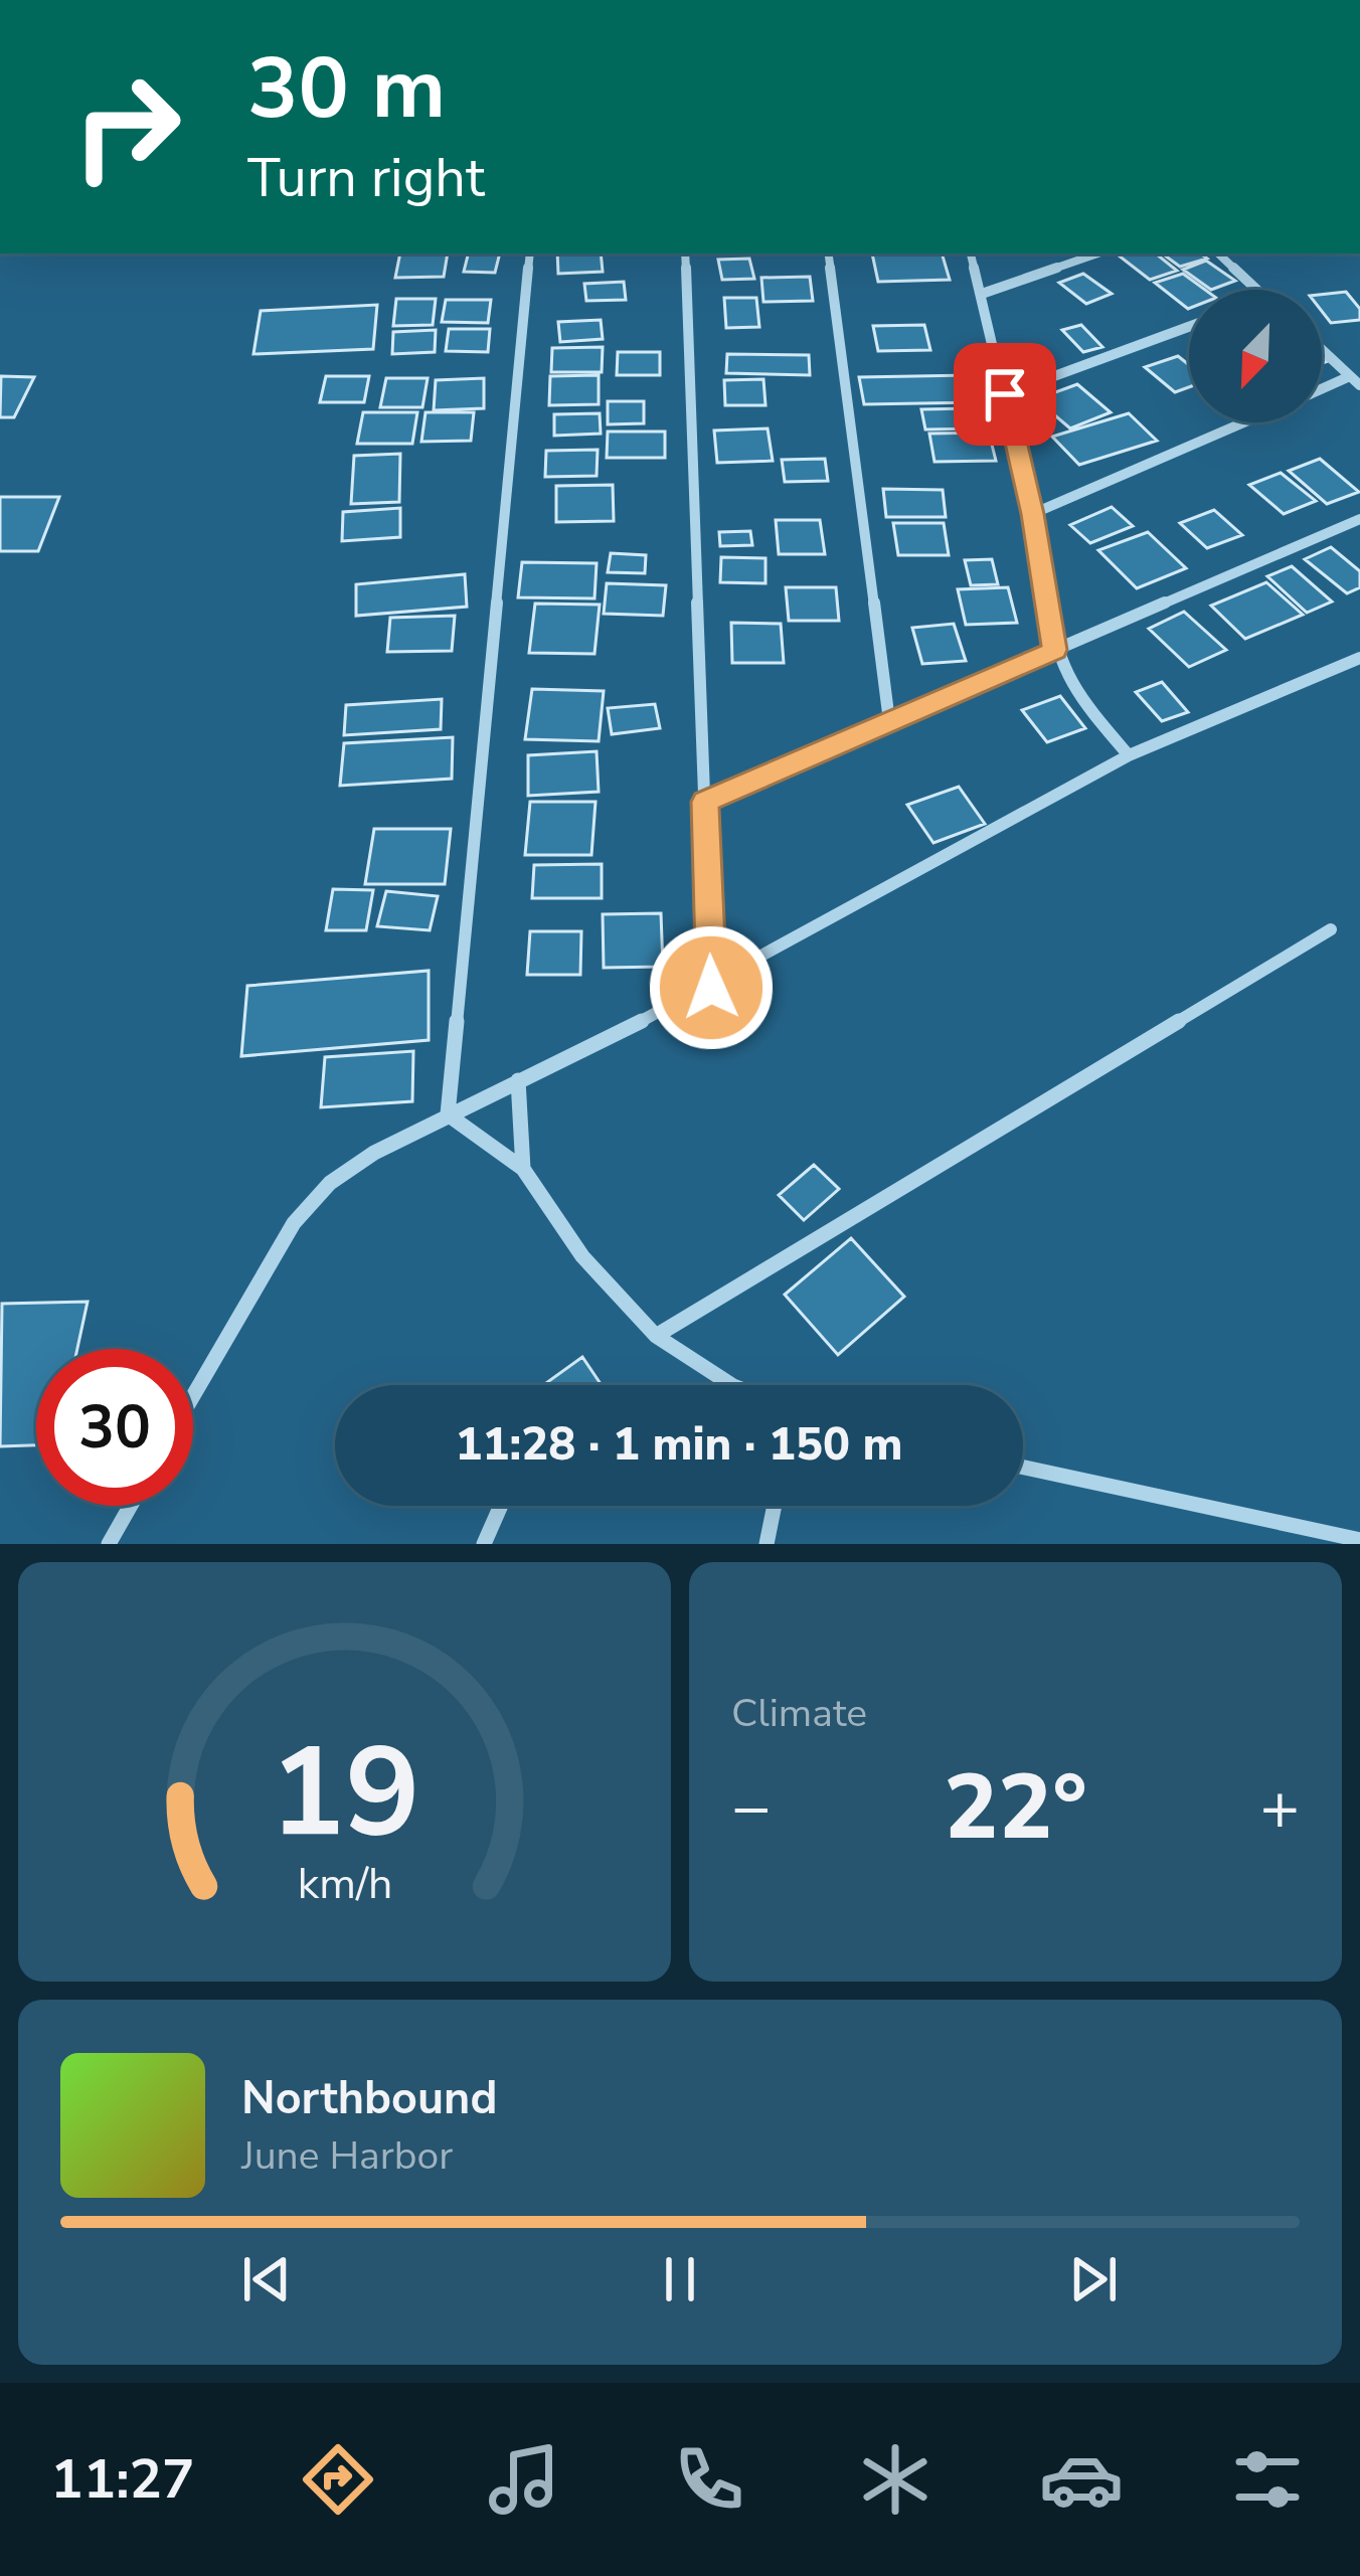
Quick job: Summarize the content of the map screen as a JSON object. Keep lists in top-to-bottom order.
{
  "north": "bottom left",
  "page": {
    "turn": ["30 m", "Turn right"],
    "limit": "30",
    "trip": "11:28 · 1 min · 150 m",
    "tile": "Climate",
    "heat": ["−", "22°", "+"],
    "song": ["Northbound", "June Harbor"],
    "tabs": "11:27",
    "gauge": ["19", "km/h"]
  }
}
